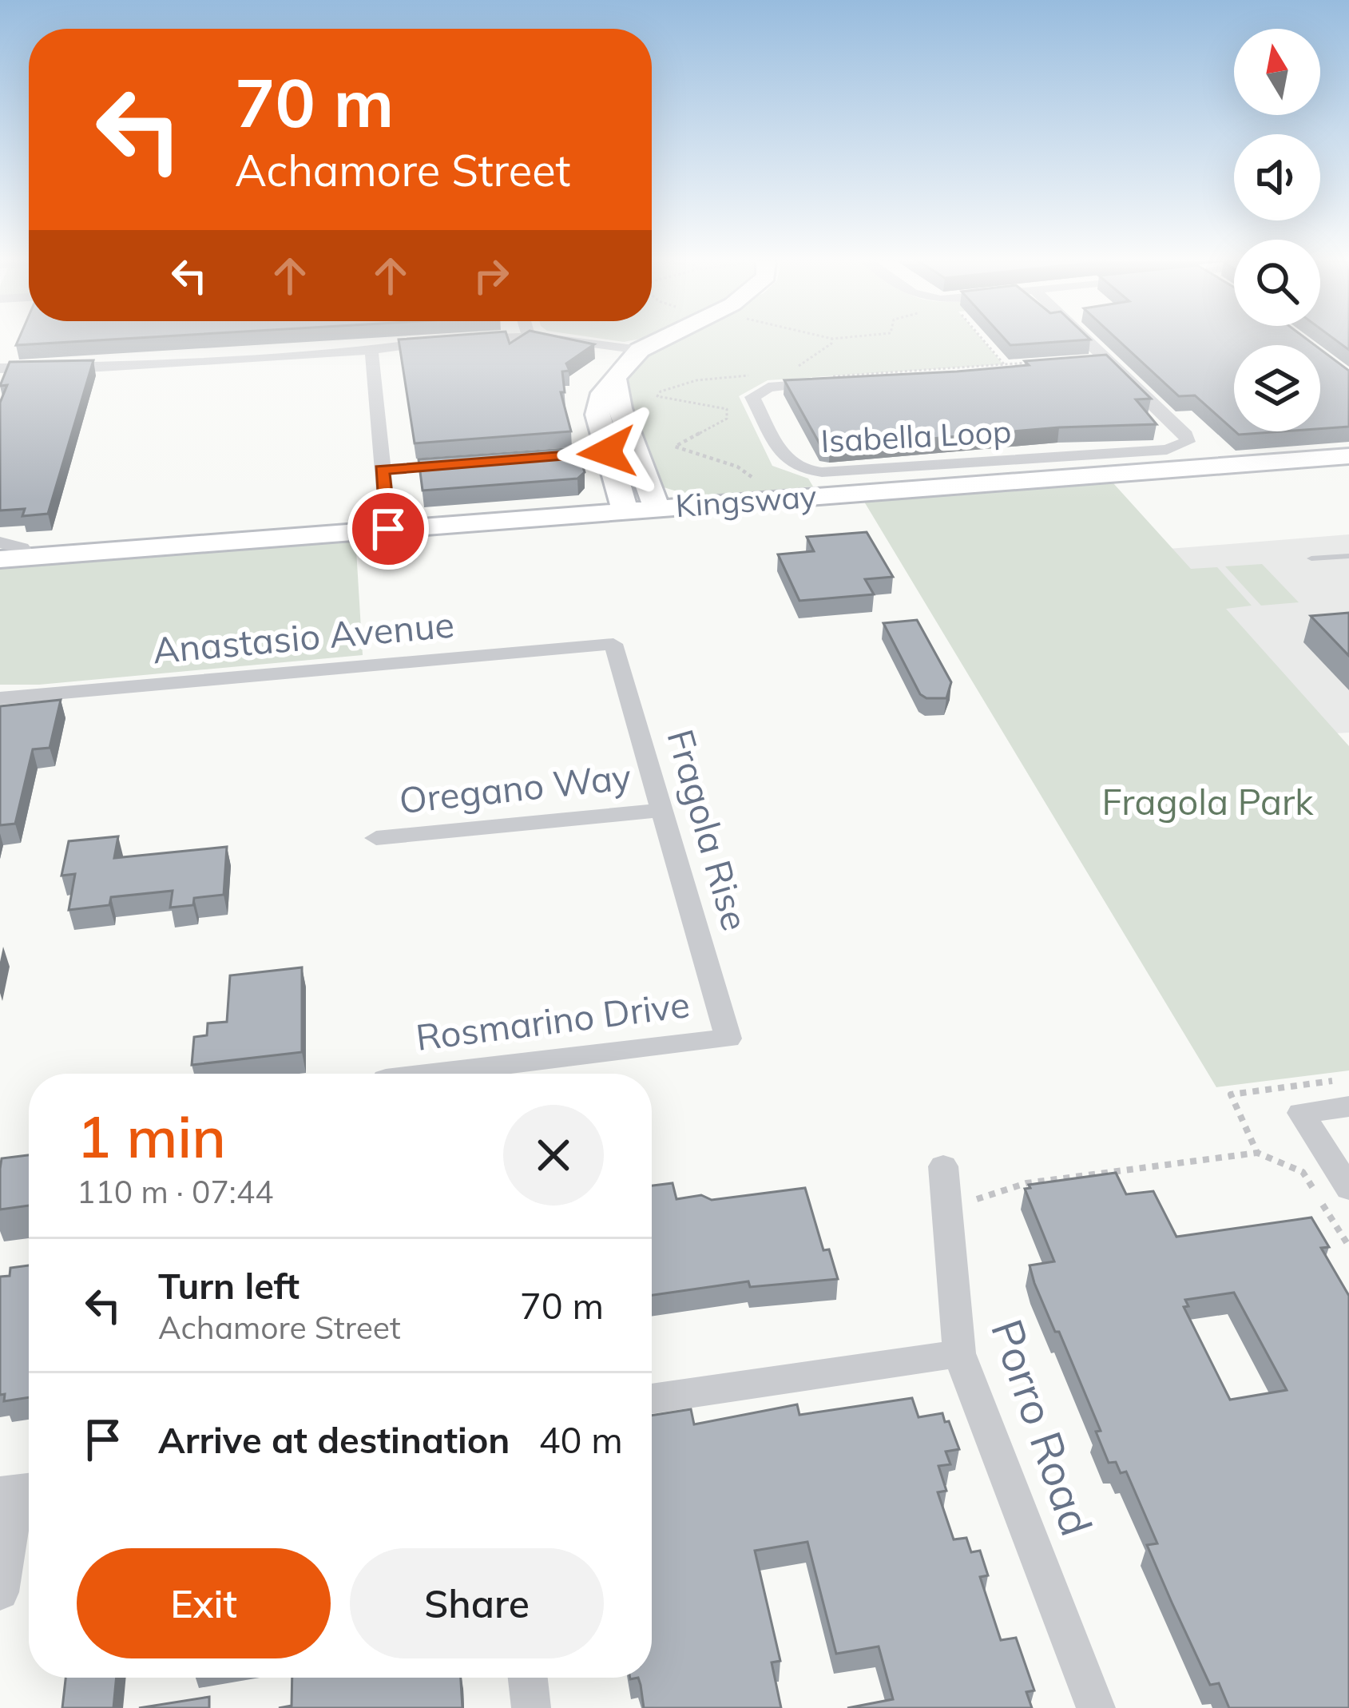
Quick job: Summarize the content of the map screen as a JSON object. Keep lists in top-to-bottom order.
{
  "streets": {
    "street": [
      "Isabella Loop",
      "Kingsway",
      "Anastasio Avenue",
      "Oregano Way",
      "Fragola Rise",
      "Rosmarino Drive",
      "Porro Road"
    ]
  },
  "crossings": [
    ["Anastasio Avenue", "Fragola Rise"],
    ["Oregano Way", "Fragola Rise"],
    ["Fragola Rise", "Rosmarino Drive"]
  ],
  "parks": ["Fragola Park"],
  "north": "top",
  "page": {
    "turn": ["70 m", "Achamore Street"],
    "heading": ["1 min", "110 m · 07:44"],
    "list": [
      {
        "name": "Turn left",
        "note": "Achamore Street",
        "value": "70 m"
      },
      {
        "name": "Arrive at destination",
        "value": "40 m"
      }
    ],
    "buttons": ["Exit", "Share"]
  }
}
